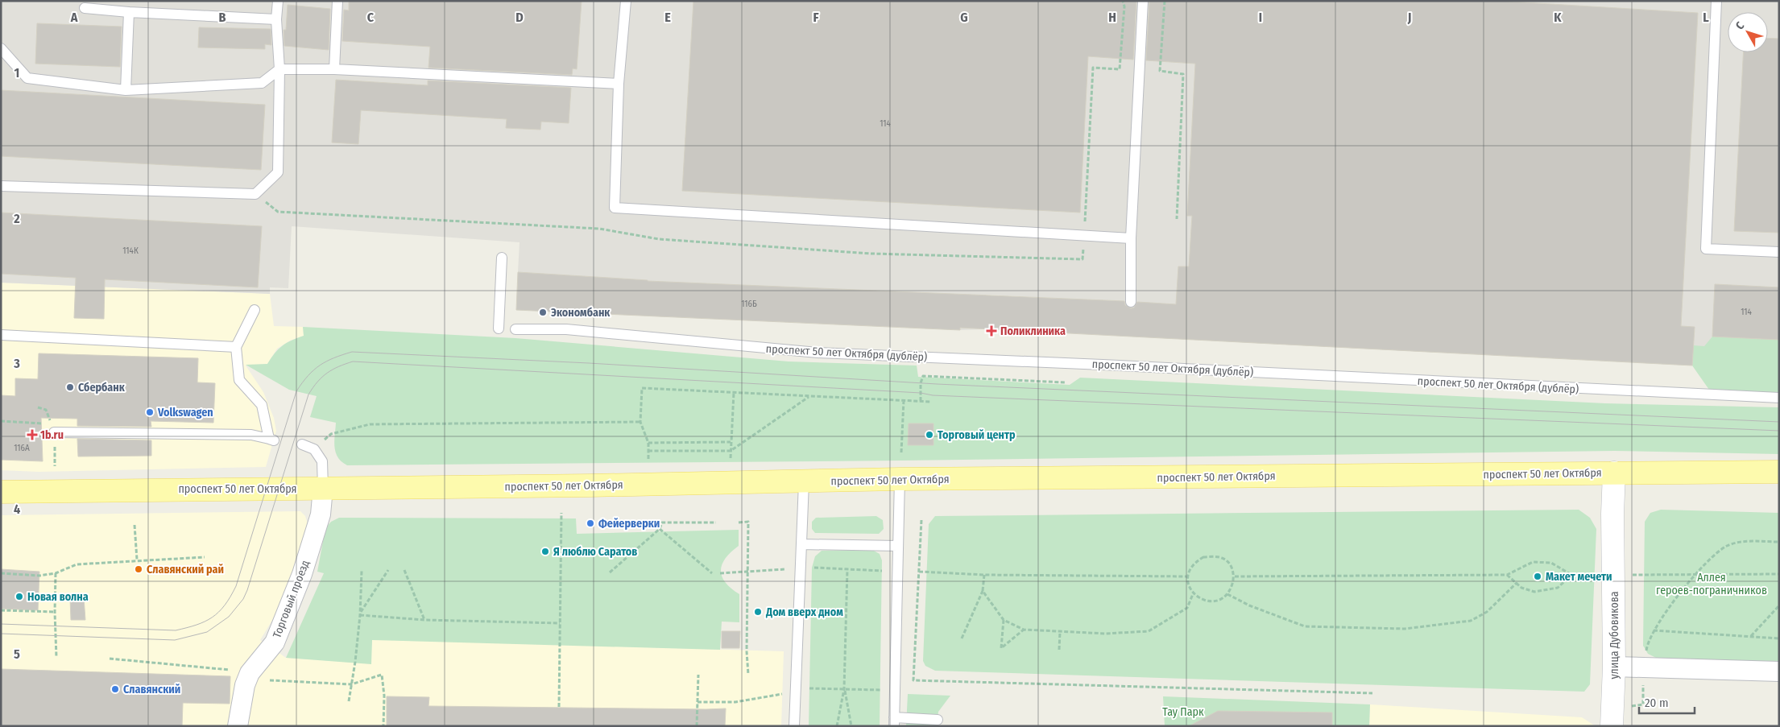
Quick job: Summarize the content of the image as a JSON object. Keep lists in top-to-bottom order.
{
  "streets": {
    "main road": ["проспект 50 лет Октября"],
    "street": ["Торговый проезд", "улица Дубовикова"],
    "lane": ["проспект 50 лет Октября (дублёр)"]
  },
  "crossings": [
    ["проспект 50 лет Октября", "Торговый проезд"],
    ["проспект 50 лет Октября", "улица Дубовикова"]
  ],
  "parks": ["Аллея героев-пограничников", "Тау Парк"],
  "places": {
    "other": [
      "Экономбанк",
      "Сбербанк",
      "Volkswagen",
      "Торговый центр",
      "Фейерверки",
      "Я люблю Саратов",
      "Славянский рай",
      "Макет мечети",
      "Новая волна",
      "Дом вверх дном",
      "Славянский"
    ],
    "health": ["Поликлиника", "1b.ru"]
  },
  "house_numbers": [
    "114",
    "114К",
    "116Б",
    "114",
    "116А"
  ],
  "scale_bar": "20 m",
  "north": "top left",
  "grid": {
    "columns": [
      "A",
      "B",
      "C",
      "D",
      "E",
      "F",
      "G",
      "H",
      "I",
      "J",
      "K",
      "L"
    ],
    "rows": [
      "1",
      "2",
      "3",
      "4",
      "5"
    ]
  }
}
